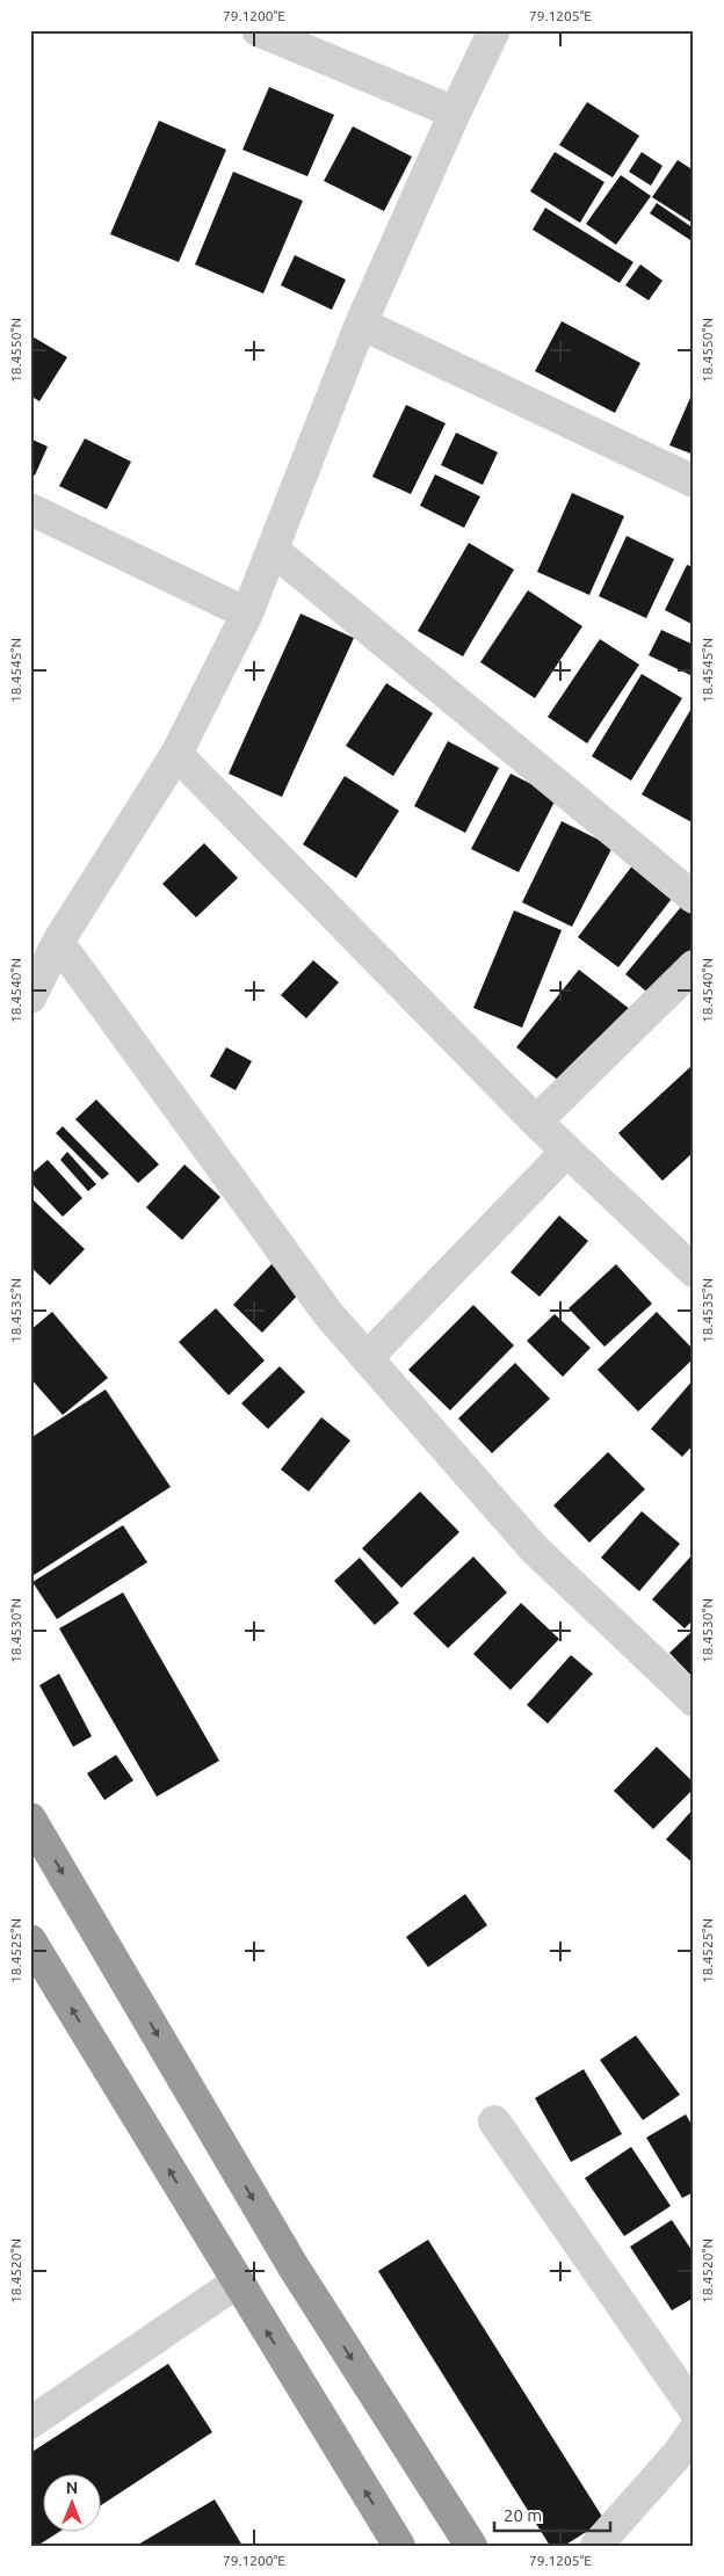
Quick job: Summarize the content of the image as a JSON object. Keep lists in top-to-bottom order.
{
  "scale_bar": "20 m",
  "north": "top",
  "coordinates": [
    "79.1200°E",
    "79.1205°E",
    "18.4550°N",
    "18.4545°N",
    "18.4540°N",
    "18.4535°N",
    "18.4530°N",
    "18.4525°N",
    "18.4520°N"
  ]
}
